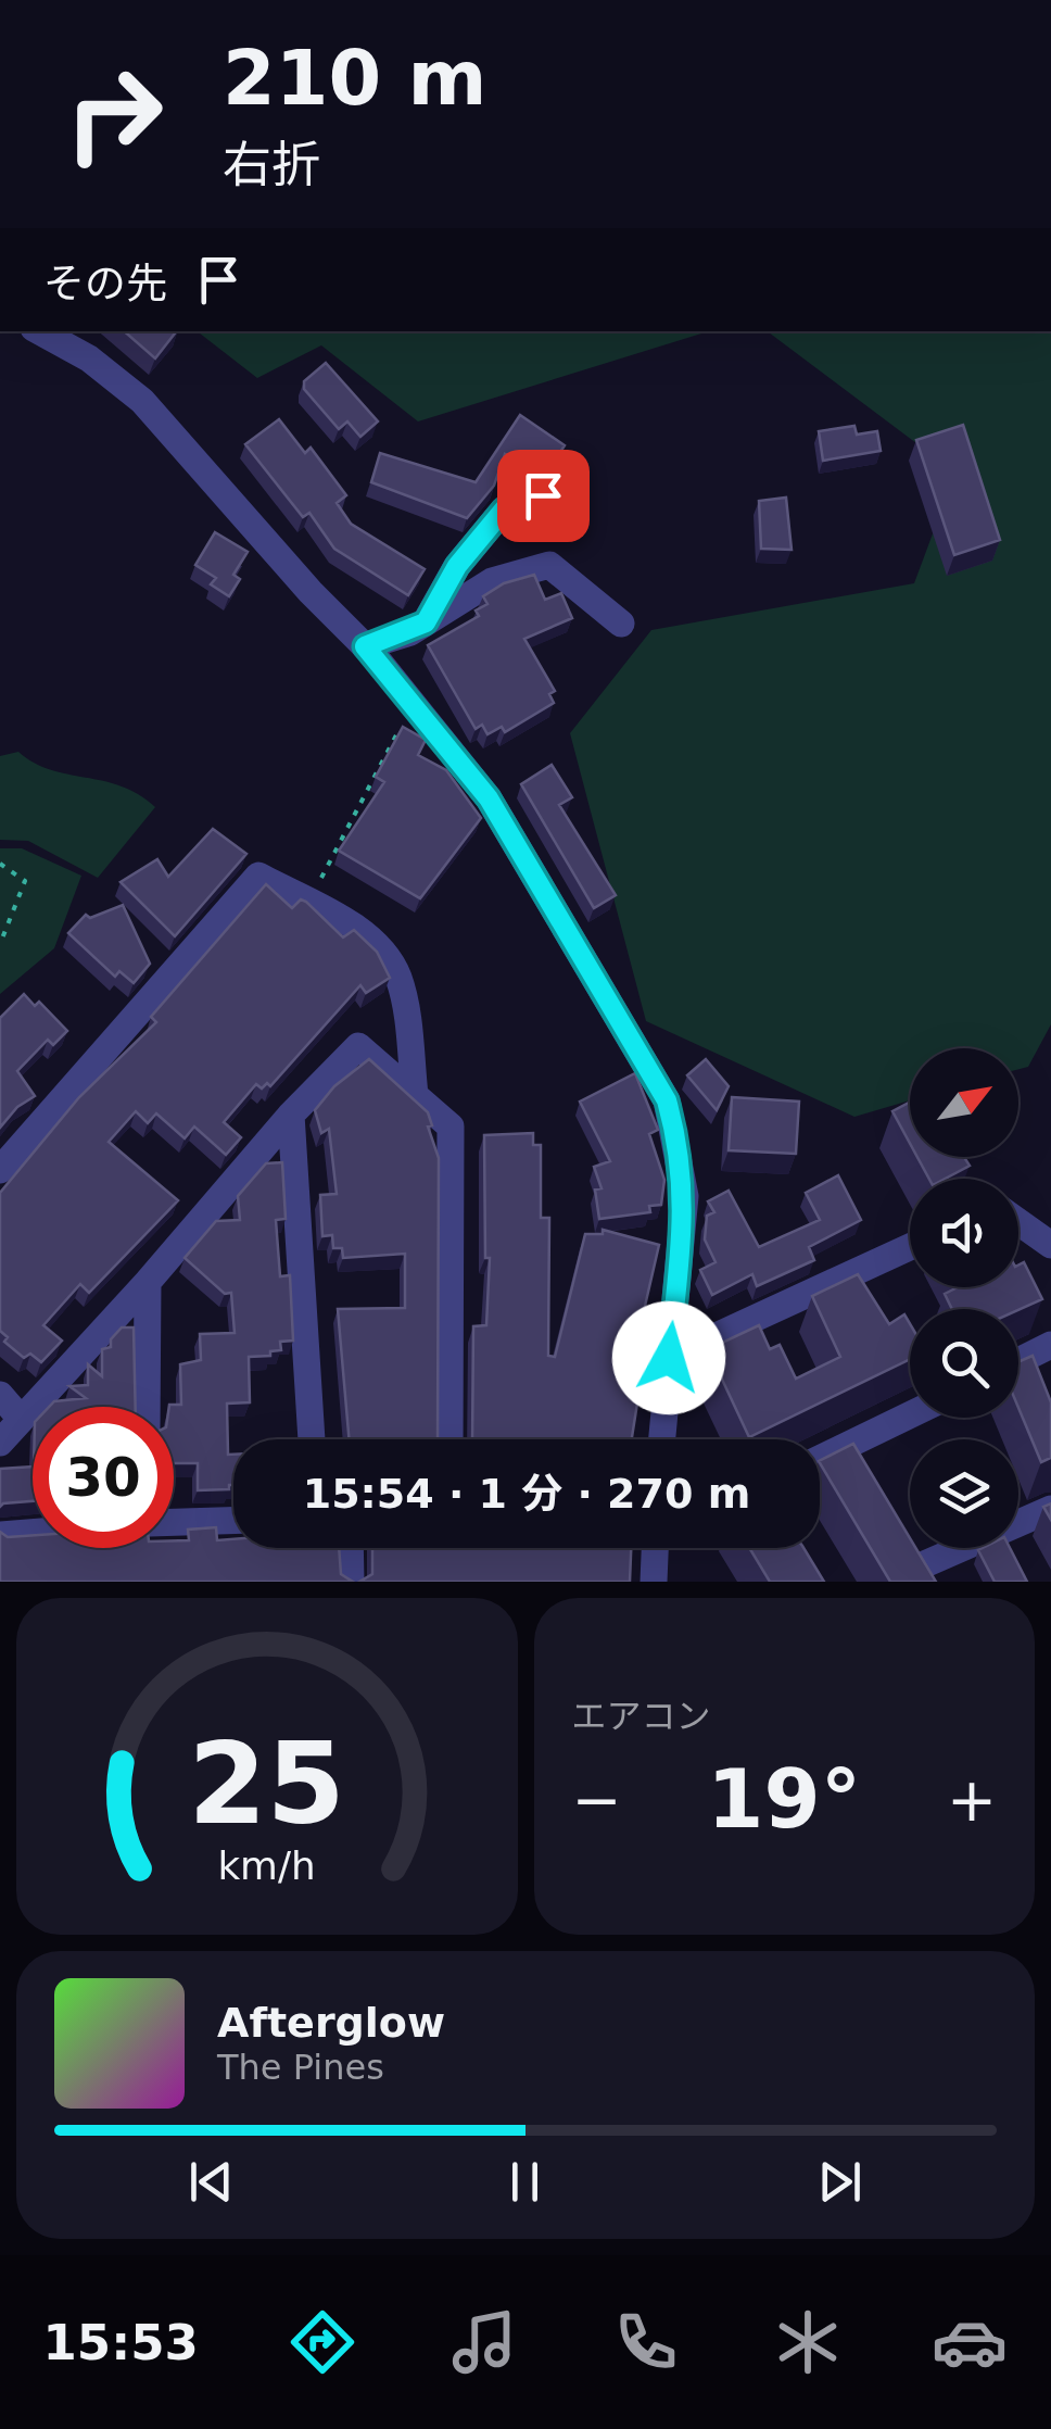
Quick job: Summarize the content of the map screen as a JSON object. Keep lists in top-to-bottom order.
{
  "north": "top right",
  "page": {
    "turn": ["210 m", "右折"],
    "then": "その先",
    "limit": "30",
    "trip": "15:54 · 1 分 · 270 m",
    "tile": "エアコン",
    "heat": ["−", "19°", "+"],
    "song": ["Afterglow", "The Pines"],
    "tabs": "15:53",
    "gauge": ["25", "km/h"]
  }
}
